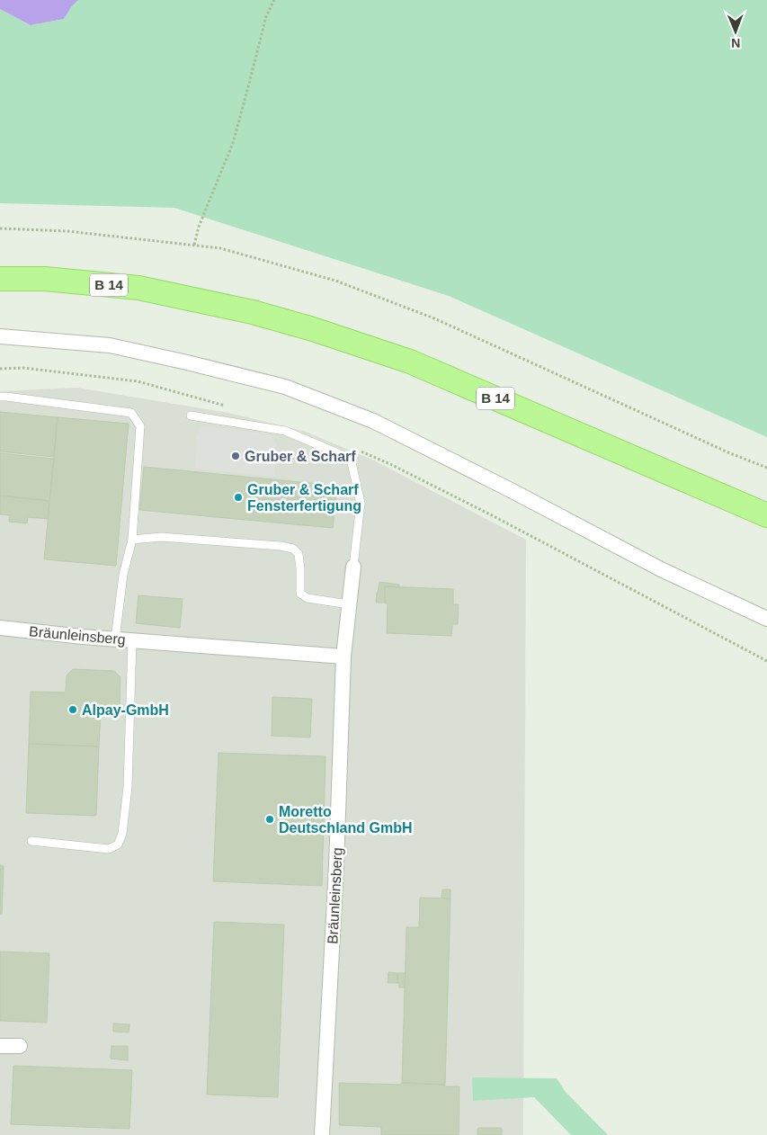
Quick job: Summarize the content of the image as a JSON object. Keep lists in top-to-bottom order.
{
  "streets": {
    "main road": ["B 14"],
    "street": ["Bräunleinsberg"]
  },
  "places": [
    "Gruber & Scharf",
    "Gruber & Scharf Fensterfertigung",
    "Alpay-GmbH",
    "Moretto Deutschland GmbH"
  ],
  "north": "bottom"
}
